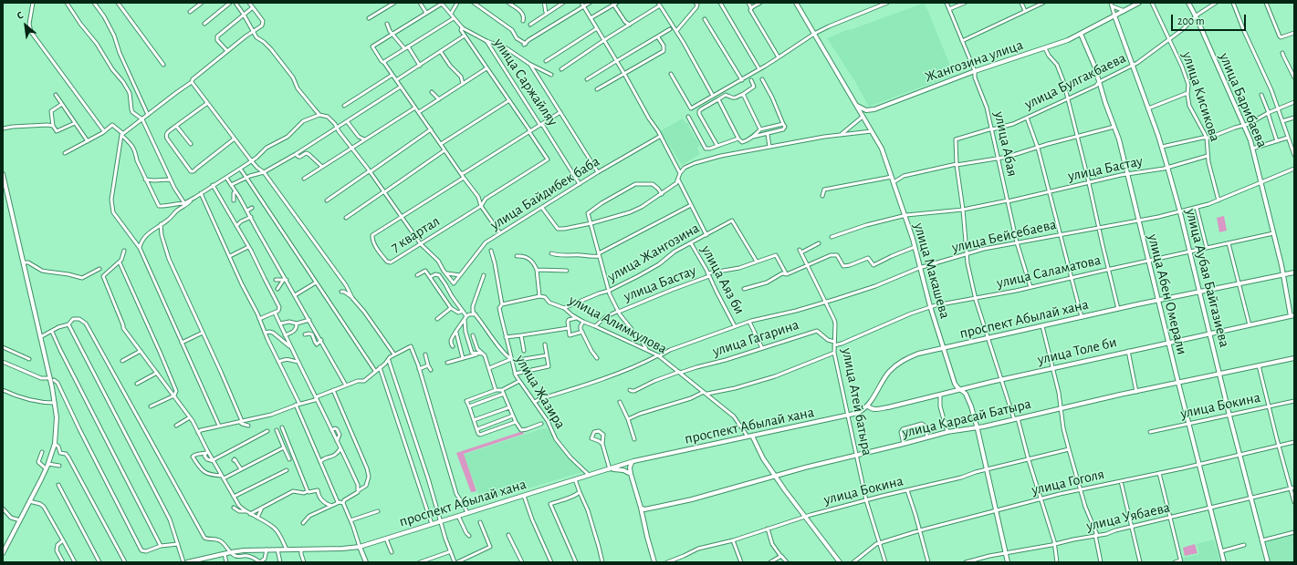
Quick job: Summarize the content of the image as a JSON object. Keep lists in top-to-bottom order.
{
  "streets": {
    "main road": [
      "Жангозина улица",
      "улица Барибаева",
      "улица Макашева",
      "улица Аубая Байгазиева",
      "улица Абен Омерали",
      "проспект Абылай хана",
      "улица Алимкулова",
      "улица Толе би",
      "улица Карасай Батыра"
    ],
    "street": [
      "улица Булгакбаева",
      "улица Саржайляу",
      "улица Кисикова",
      "улица Абая",
      "улица Бастау",
      "улица Байдибек баба",
      "7 квартал",
      "улица Бейсебаева",
      "улица Жангозина",
      "улица Саламатова",
      "улица Аяз би",
      "улица Гагарина",
      "улица Жазира",
      "улица Атей батыра",
      "улица Бокина",
      "улица Гоголя",
      "улица Уябаева"
    ]
  },
  "crossings": [
    ["Жангозина улица", "улица Абая"],
    ["Жангозина улица", "улица Макашева"],
    ["Жангозина улица", "улица Абен Омерали"],
    ["улица Булгакбаева", "улица Кисикова"],
    ["улица Булгакбаева", "улица Барибаева"],
    ["улица Булгакбаева", "улица Абая"],
    ["улица Булгакбаева", "улица Аубая Байгазиева"],
    ["улица Булгакбаева", "улица Абен Омерали"],
    ["улица Саржайляу", "улица Байдибек баба"],
    ["улица Кисикова", "улица Бастау"],
    ["улица Кисикова", "улица Бейсебаева"],
    ["улица Барибаева", "улица Бейсебаева"],
    ["улица Барибаева", "улица Саламатова"],
    ["улица Барибаева", "проспект Абылай хана"],
    ["улица Барибаева", "улица Толе би"],
    ["улица Абая", "улица Бастау"],
    ["улица Абая", "улица Бейсебаева"],
    ["улица Абая", "улица Саламатова"],
    ["улица Бастау", "улица Жангозина"],
    ["улица Бастау", "улица Макашева"],
    ["улица Бастау", "улица Аубая Байгазиева"],
    ["улица Бастау", "улица Аяз би"],
    ["улица Бастау", "улица Абен Омерали"],
    ["улица Бастау", "улица Алимкулова"],
    ["улица Бейсебаева", "улица Макашева"],
    ["улица Бейсебаева", "улица Аубая Байгазиева"],
    ["улица Бейсебаева", "улица Аяз би"],
    ["улица Бейсебаева", "улица Абен Омерали"],
    ["улица Бейсебаева", "улица Алимкулова"],
    ["улица Бейсебаева", "улица Жазира"],
    ["улица Бейсебаева", "улица Атей батыра"],
    ["улица Жангозина", "улица Аяз би"],
    ["улица Жангозина", "улица Алимкулова"],
    ["улица Макашева", "улица Саламатова"],
    ["улица Макашева", "проспект Абылай хана"],
    ["улица Макашева", "улица Толе би"],
    ["улица Макашева", "улица Бокина"],
    ["улица Макашева", "улица Карасай Батыра"],
    ["улица Макашева", "улица Гоголя"],
    ["улица Макашева", "улица Уябаева"],
    ["улица Саламатова", "улица Аубая Байгазиева"],
    ["улица Саламатова", "улица Абен Омерали"],
    ["улица Саламатова", "улица Атей батыра"],
    ["улица Аубая Байгазиева", "проспект Абылай хана"],
    ["улица Аубая Байгазиева", "улица Толе би"],
    ["улица Аубая Байгазиева", "улица Бокина"],
    ["улица Аубая Байгазиева", "улица Карасай Батыра"],
    ["улица Аубая Байгазиева", "улица Гоголя"],
    ["улица Аубая Байгазиева", "улица Уябаева"],
    ["улица Абен Омерали", "проспект Абылай хана"],
    ["улица Абен Омерали", "улица Толе би"],
    ["улица Абен Омерали", "улица Бокина"],
    ["улица Абен Омерали", "улица Карасай Батыра"],
    ["улица Абен Омерали", "улица Гоголя"],
    ["улица Абен Омерали", "улица Уябаева"],
    ["проспект Абылай хана", "улица Алимкулова"],
    ["проспект Абылай хана", "улица Толе би"],
    ["проспект Абылай хана", "улица Жазира"],
    ["проспект Абылай хана", "улица Атей батыра"],
    ["улица Алимкулова", "улица Гагарина"],
    ["улица Алимкулова", "улица Бокина"],
    ["улица Алимкулова", "улица Карасай Батыра"],
    ["улица Гагарина", "улица Атей батыра"],
    ["улица Атей батыра", "улица Бокина"],
    ["улица Атей батыра", "улица Карасай Батыра"],
    ["улица Атей батыра", "улица Гоголя"]
  ],
  "scale_bar": "200 m",
  "north": "top left"
}
